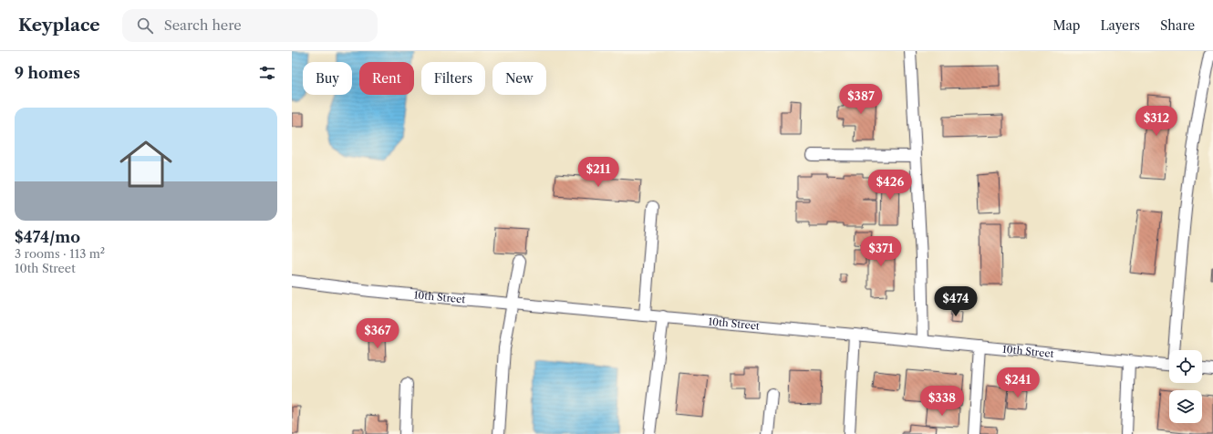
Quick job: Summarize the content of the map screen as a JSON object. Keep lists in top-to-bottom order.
{
  "streets": {
    "street": ["10th Street"]
  },
  "page": {
    "header": "Keyplace",
    "search": "Search here",
    "nav": ["Map", "Layers", "Share"],
    "heading": "9 homes",
    "chip": [
      "Buy",
      "Rent",
      "Filters",
      "New"
    ],
    "price": [
      "$387",
      "$312",
      "$211",
      "$426",
      "$371",
      "$474",
      "$367",
      "$241",
      "$338"
    ],
    "list": [
      {
        "name": "$474/mo",
        "note": "3 rooms · 113 m² · 10th Street"
      }
    ]
  }
}
